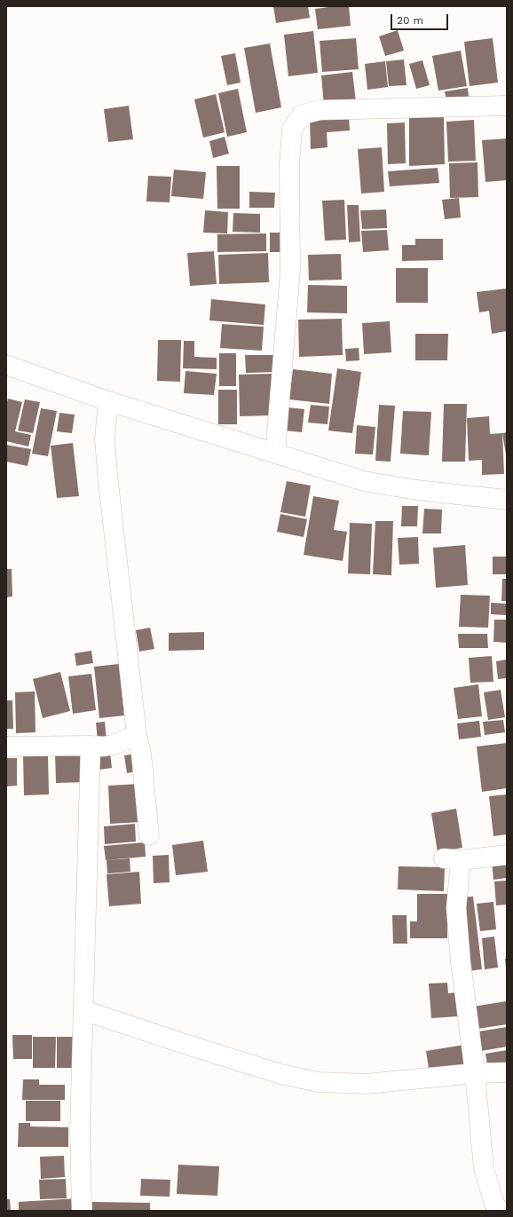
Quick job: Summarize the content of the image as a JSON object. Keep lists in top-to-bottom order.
{
  "scale_bar": "20 m"
}
